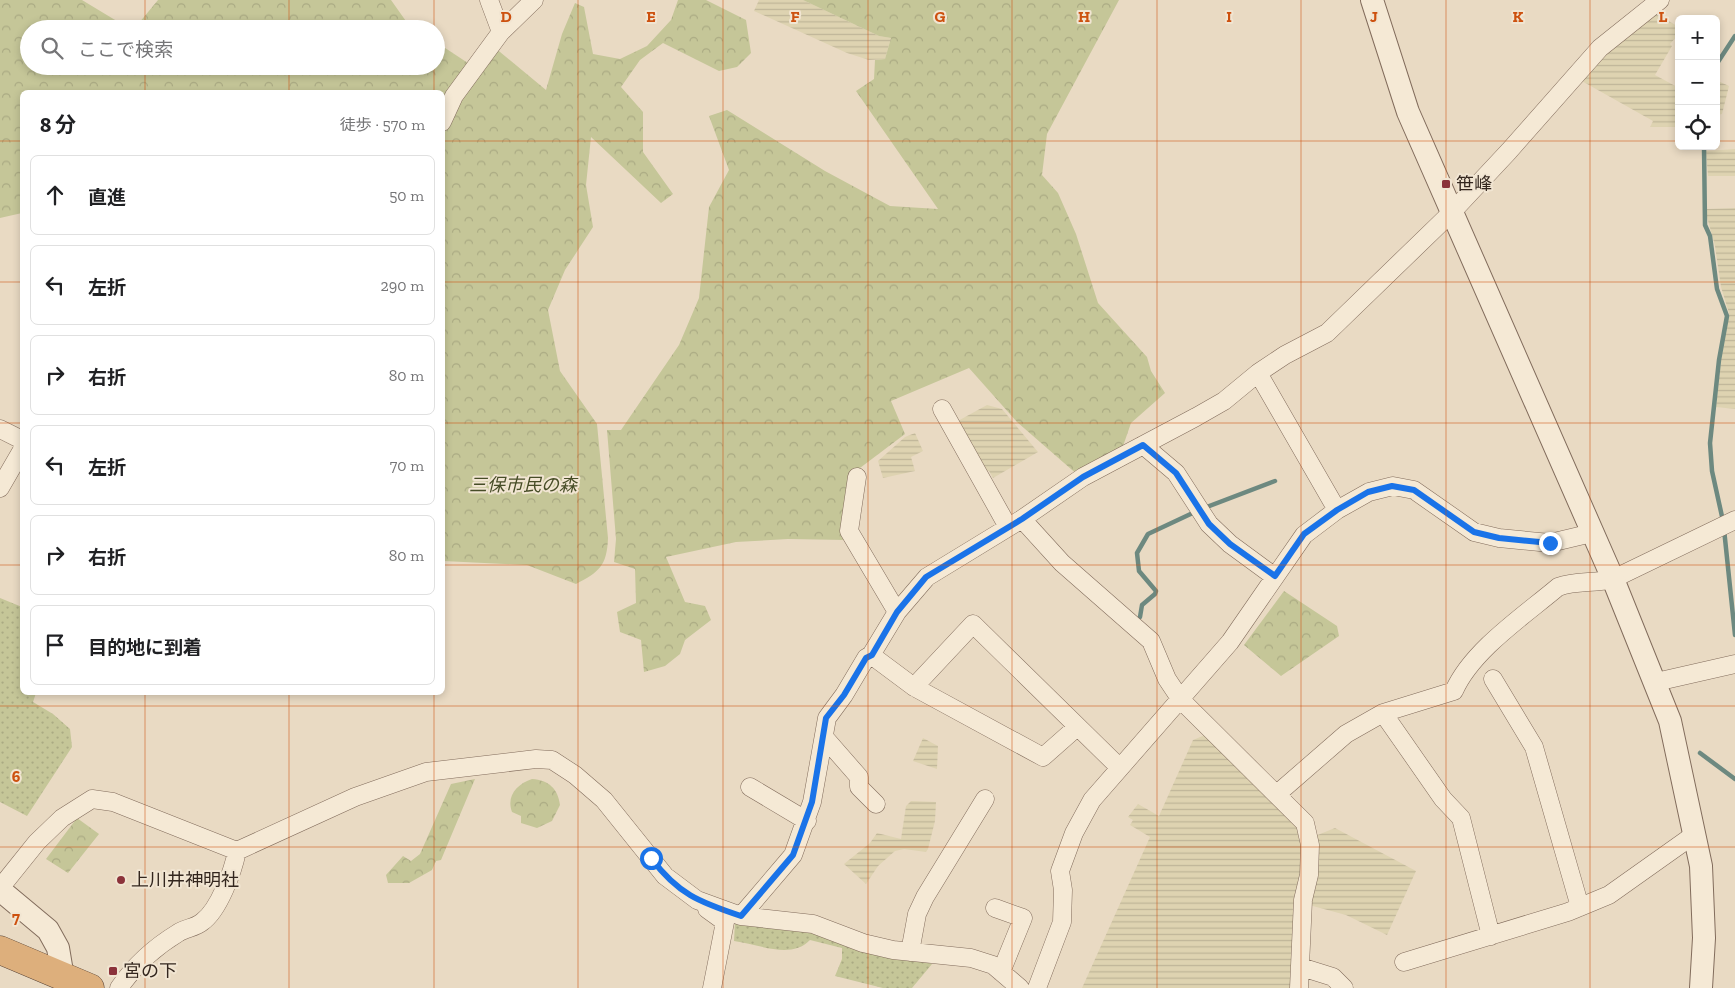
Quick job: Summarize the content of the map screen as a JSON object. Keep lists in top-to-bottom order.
{
  "parks": ["三保市民の森"],
  "places": {
    "transit": ["笹峰", "宮の下"],
    "other": ["上川井神明社"]
  },
  "page": {
    "map_buttons": ["+", "−"],
    "search": "ここで検索",
    "heading": ["8 分", "徒歩 · 570 m"],
    "list": [
      ["直進", "50 m"],
      ["左折", "290 m"],
      ["右折", "80 m"],
      ["左折", "70 m"],
      ["右折", "80 m"],
      "目的地に到着"
    ]
  },
  "grid": {
    "columns": [
      "D",
      "E",
      "F",
      "G",
      "H",
      "I",
      "J",
      "K",
      "L"
    ],
    "rows": ["6", "7"]
  }
}
